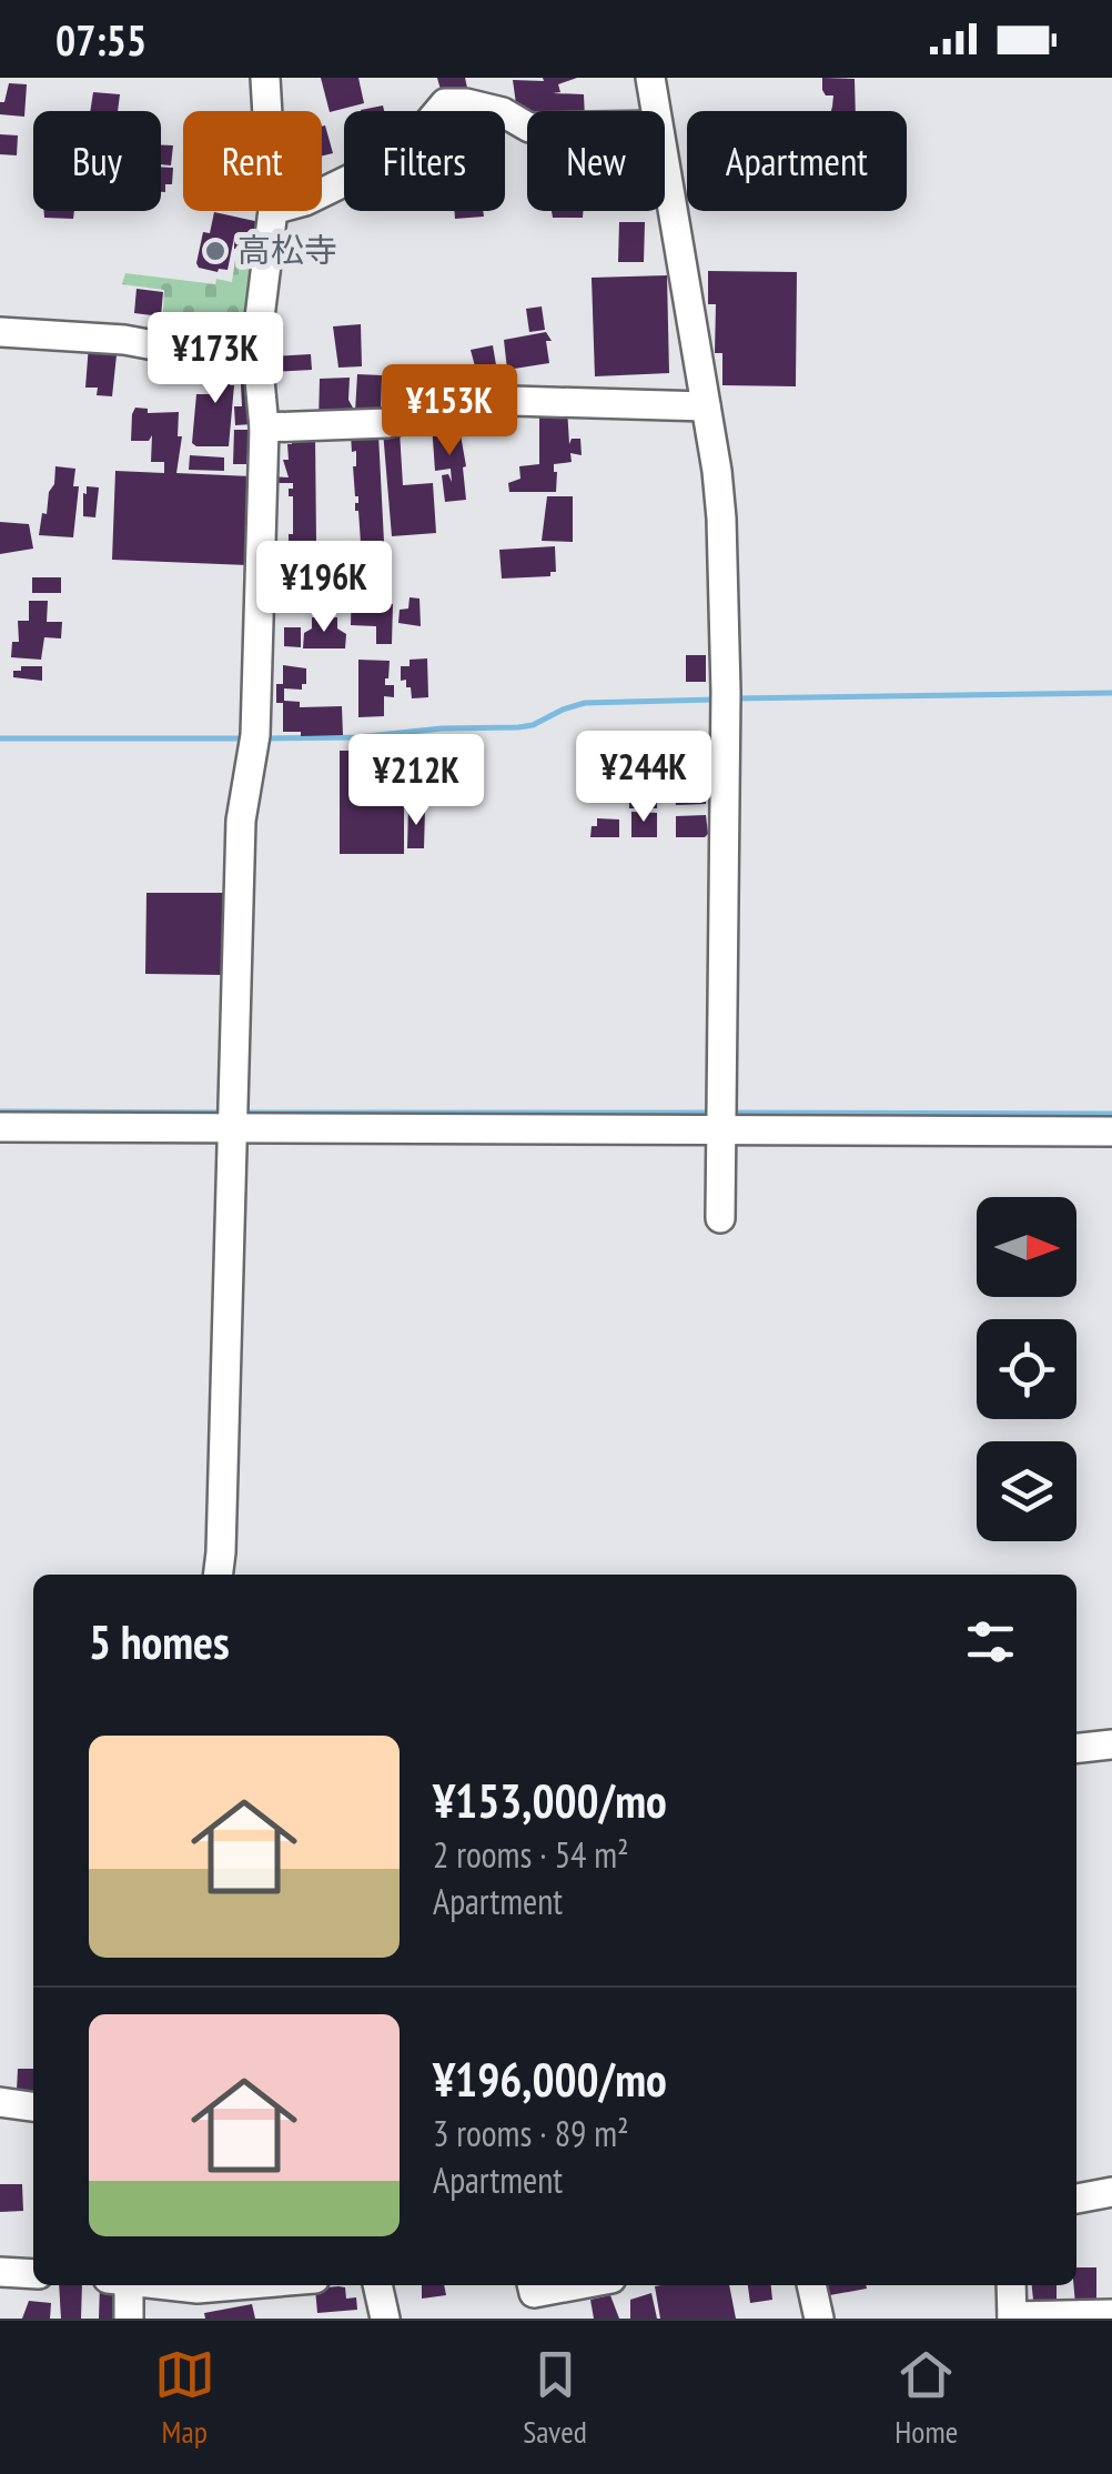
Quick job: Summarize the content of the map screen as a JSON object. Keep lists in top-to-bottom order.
{
  "places": ["高松寺"],
  "north": "right",
  "page": {
    "status": "07:55",
    "chip": [
      "Buy",
      "Rent",
      "Filters",
      "New",
      "Apartment"
    ],
    "price": [
      "¥173K",
      "¥153K",
      "¥196K",
      "¥244K",
      "¥212K"
    ],
    "heading": "5 homes",
    "list": [
      {
        "name": "¥153,000/mo",
        "note": "2 rooms · 54 m² · Apartment"
      },
      {
        "name": "¥196,000/mo",
        "note": "3 rooms · 89 m² · Apartment"
      }
    ],
    "tabs": ["Map", "Saved", "Home"]
  }
}
